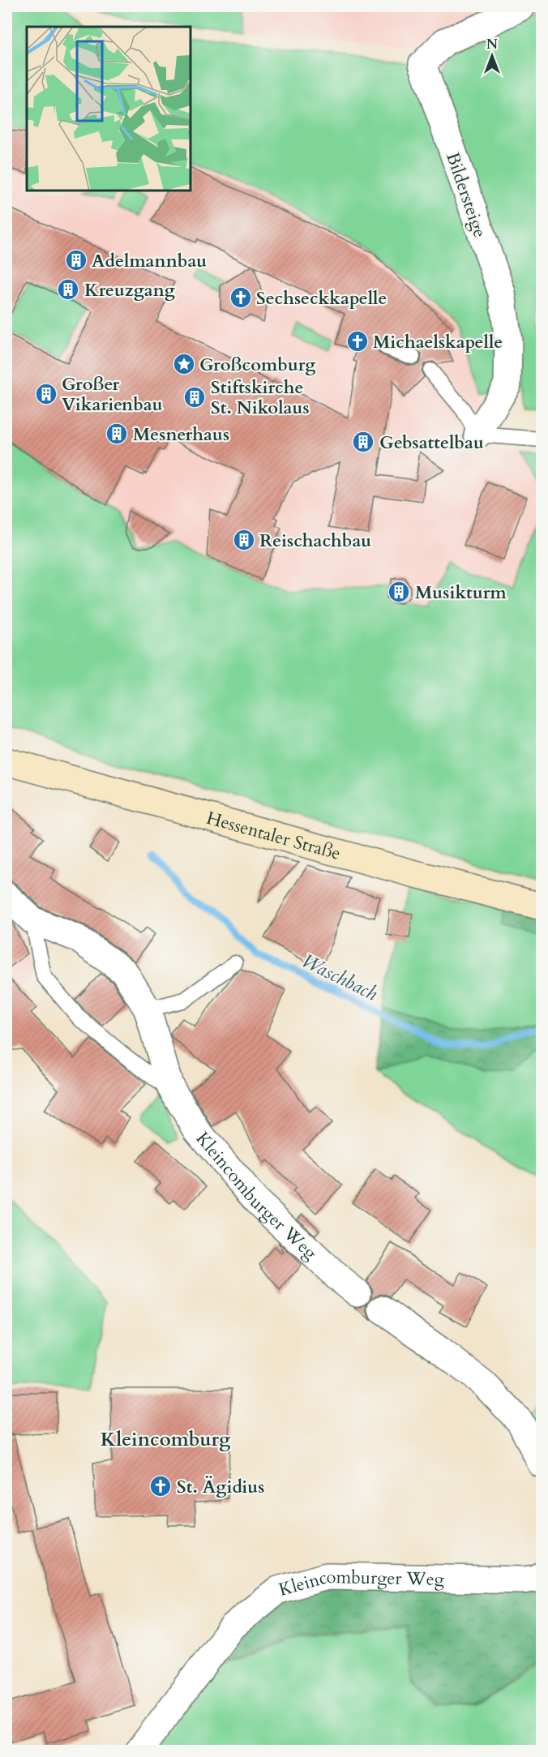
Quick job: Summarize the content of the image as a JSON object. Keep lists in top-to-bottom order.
{
  "streets": {
    "main road": ["Hessentaler Straße"],
    "street": ["Bildersteige", "Kleincomburger Weg"]
  },
  "districts": ["Kleincomburg"],
  "water": ["Waschbach"],
  "places": {
    "building": [
      "Adelmannbau",
      "Kreuzgang",
      "Großer Vikarienbau",
      "Stiftskirche St. Nikolaus",
      "Mesnerhaus",
      "Gebsattelbau",
      "Reischachbau",
      "Musikturm"
    ],
    "church": ["Sechseckkapelle", "Michaelskapelle", "St. Ägidius"],
    "place": ["Großcomburg"]
  },
  "north": "top"
}
